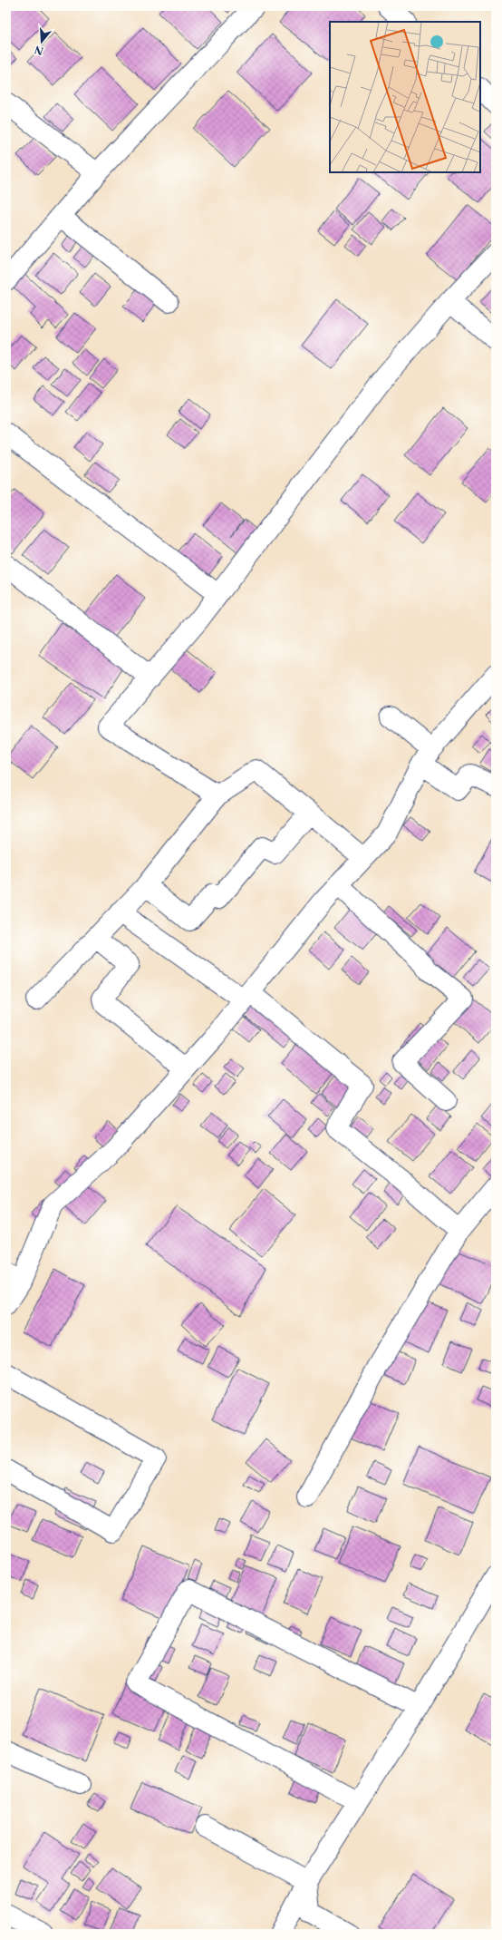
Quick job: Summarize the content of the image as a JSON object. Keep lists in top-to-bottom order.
{
  "north": "bottom"
}
